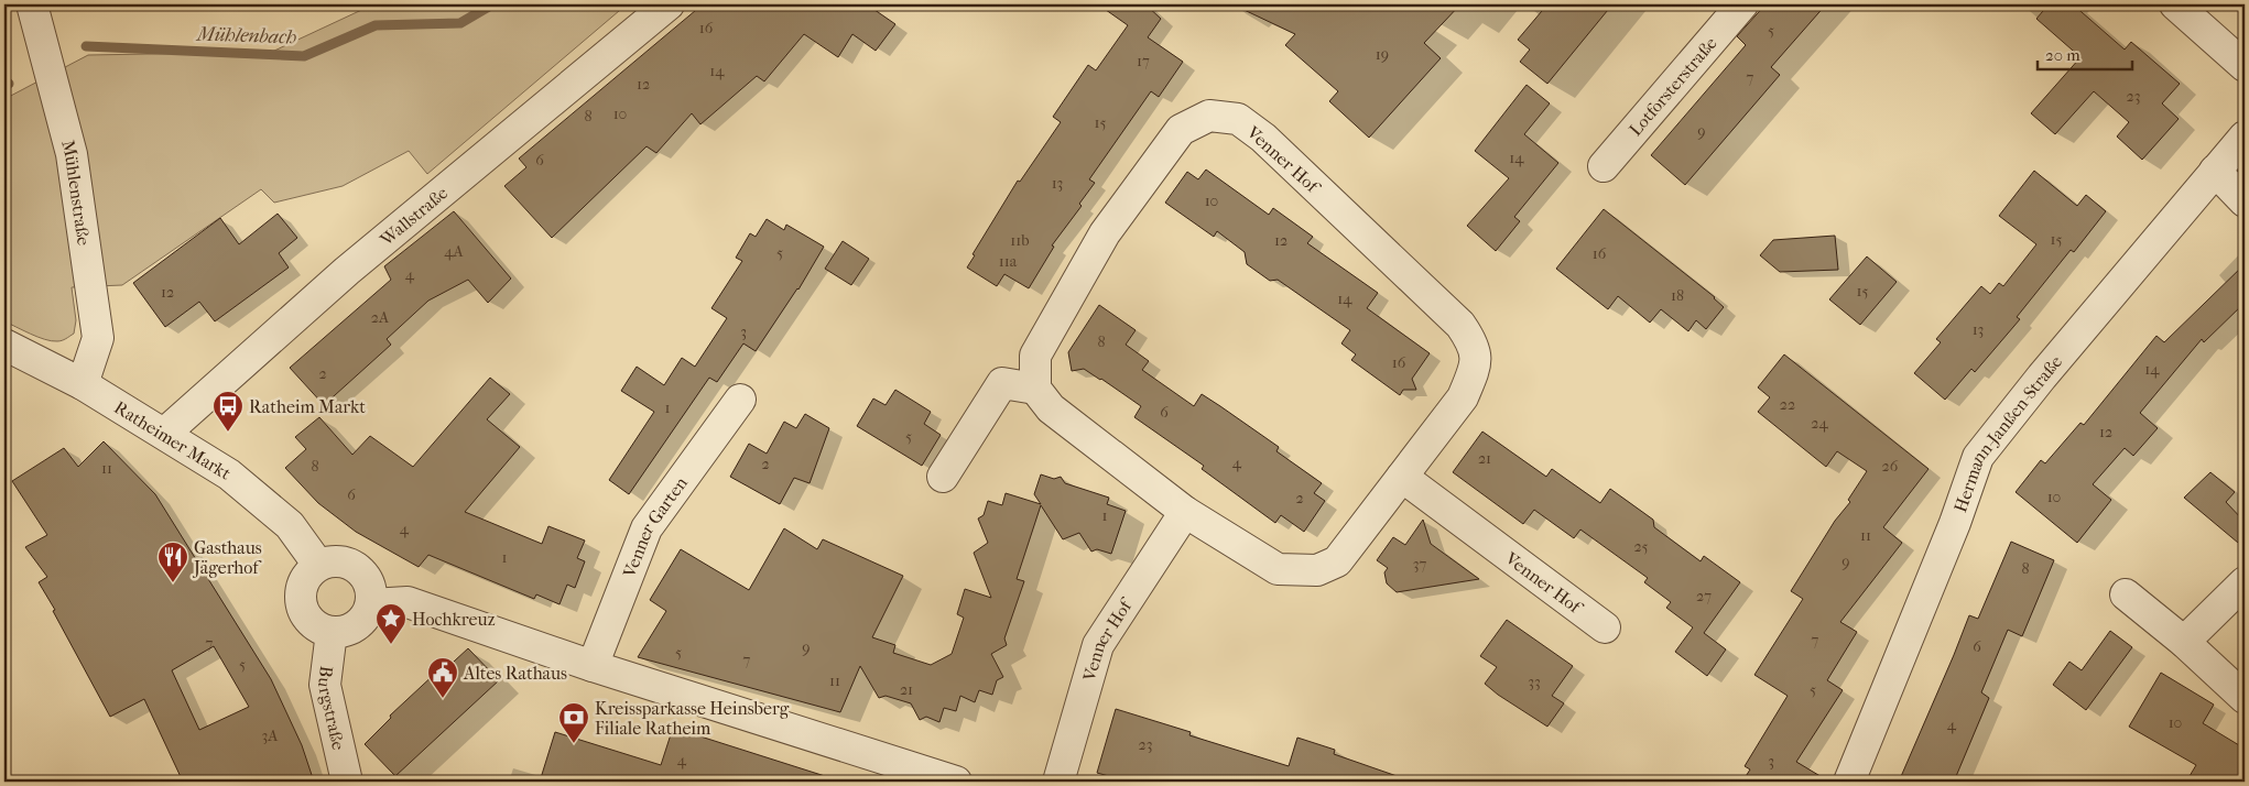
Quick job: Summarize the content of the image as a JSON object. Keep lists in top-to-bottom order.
{
  "streets": {
    "street": [
      "Lotforsterstraße",
      "Venner Hof",
      "Mühlenstraße",
      "Wallstraße",
      "Hermann-Janßen-Straße",
      "Ratheimer Markt",
      "Venner Garten",
      "Burgstraße"
    ]
  },
  "crossings": [
    ["Mühlenstraße", "Ratheimer Markt"],
    ["Wallstraße", "Ratheimer Markt"],
    ["Ratheimer Markt", "Burgstraße"]
  ],
  "water": ["Mühlenbach"],
  "places": {
    "bus stop": ["Ratheim Markt"],
    "restaurant": ["Gasthaus Jägerhof"],
    "place": ["Hochkreuz"],
    "public building": ["Altes Rathaus"],
    "bank": ["Kreissparkasse Heinsberg Filiale Ratheim"]
  },
  "house_numbers": [
    "16",
    "5",
    "19",
    "17",
    "14",
    "7",
    "12",
    "23",
    "10",
    "8",
    "15",
    "9",
    "14",
    "6",
    "13",
    "10",
    "15",
    "11b",
    "12",
    "4A",
    "5",
    "16",
    "11a",
    "4",
    "15",
    "12",
    "18",
    "14",
    "2A",
    "13",
    "3",
    "8",
    "16",
    "14",
    "2",
    "22",
    "1",
    "6",
    "24",
    "12",
    "5",
    "21",
    "4",
    "2",
    "8",
    "26",
    "11",
    "6",
    "10",
    "2",
    "1",
    "4",
    "11",
    "25",
    "1",
    "9",
    "37",
    "8",
    "27",
    "7",
    "7",
    "6",
    "9",
    "5",
    "7",
    "5",
    "11",
    "33",
    "21",
    "5",
    "10",
    "4",
    "3A",
    "23",
    "4",
    "3"
  ],
  "scale_bar": "20 m"
}
